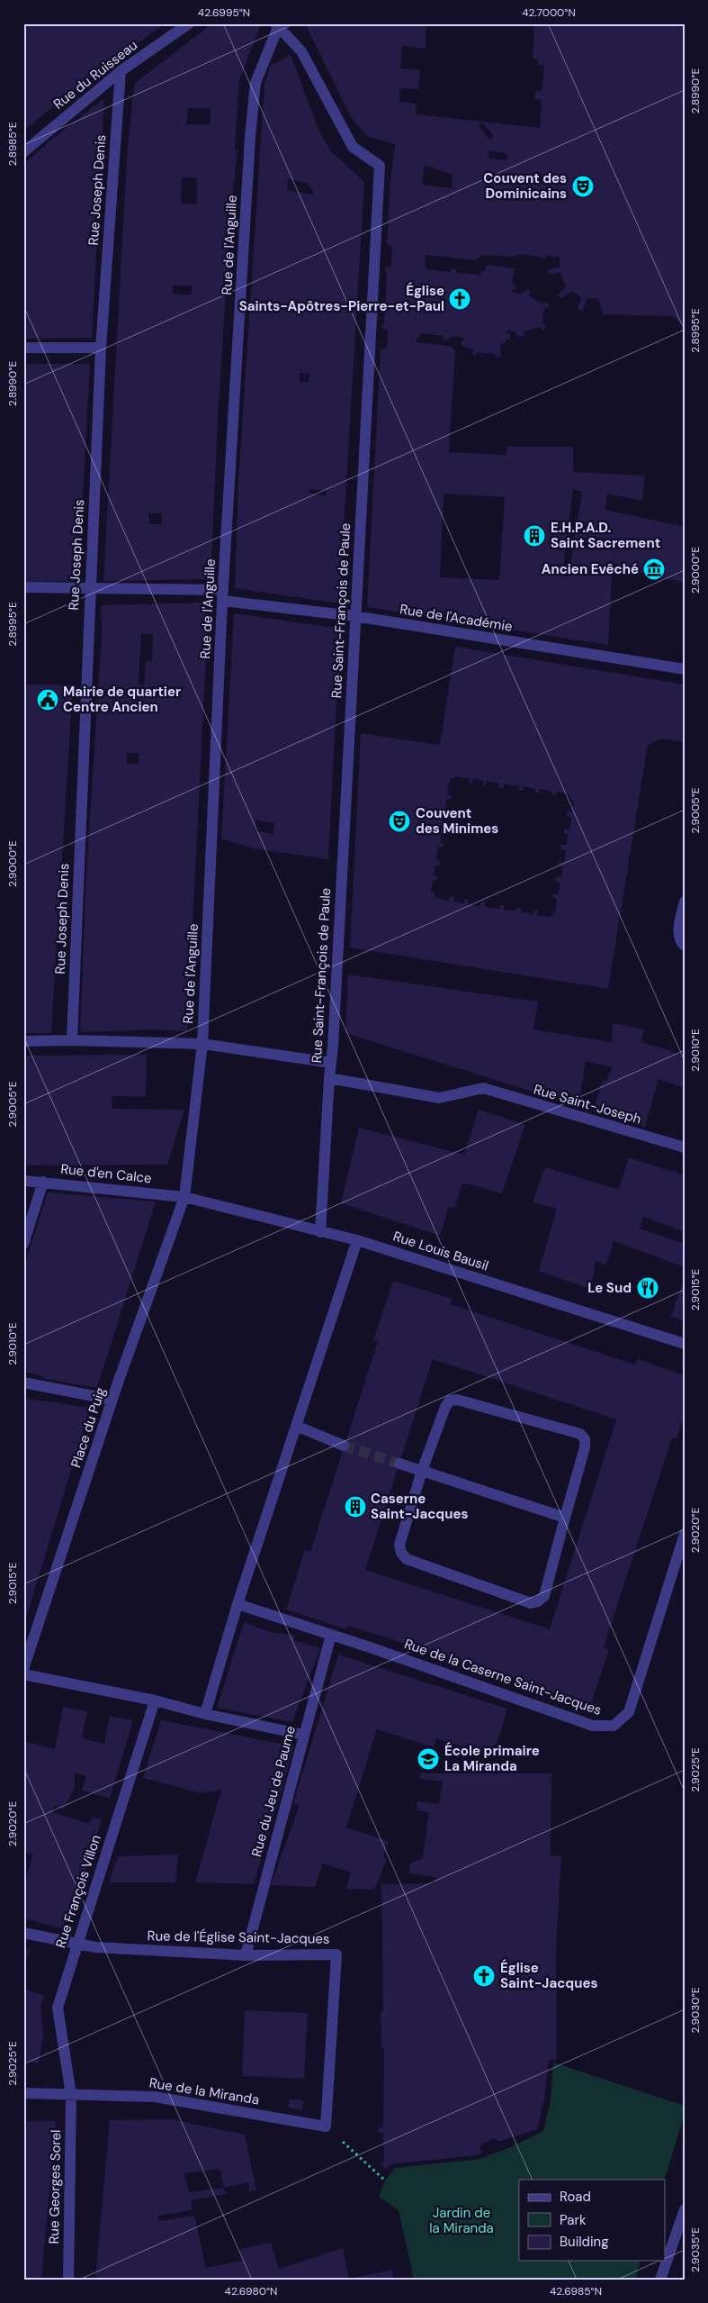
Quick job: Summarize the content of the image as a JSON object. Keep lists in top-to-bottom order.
{
  "streets": {
    "street": [
      "Rue du Ruisseau",
      "Rue Joseph Denis",
      "Rue de l'Anguille",
      "Rue Saint-François de Paule",
      "Rue de l'Académie",
      "Rue Saint-Joseph",
      "Rue d'en Calce",
      "Rue Louis Bausil",
      "Place du Puig",
      "Rue de la Caserne Saint-Jacques",
      "Rue du Jeu de Paume",
      "Rue François Villon",
      "Rue de l'Église Saint-Jacques",
      "Rue de la Miranda",
      "Rue Georges Sorel"
    ]
  },
  "crossings": [
    ["Rue du Ruisseau", "Rue Joseph Denis"],
    ["Rue Joseph Denis", "Rue de l'Académie"],
    ["Rue de l'Anguille", "Rue Saint-François de Paule"],
    ["Rue de l'Anguille", "Rue de l'Académie"],
    ["Rue de l'Anguille", "Rue d'en Calce"],
    ["Rue de l'Anguille", "Rue Louis Bausil"],
    ["Rue de l'Anguille", "Place du Puig"],
    ["Rue Saint-François de Paule", "Rue de l'Académie"],
    ["Rue Saint-François de Paule", "Rue Saint-Joseph"],
    ["Rue Saint-François de Paule", "Rue Louis Bausil"],
    ["Rue d'en Calce", "Rue Louis Bausil"],
    ["Rue d'en Calce", "Place du Puig"],
    ["Rue Louis Bausil", "Place du Puig"],
    ["Rue de la Caserne Saint-Jacques", "Rue du Jeu de Paume"],
    ["Rue du Jeu de Paume", "Rue de l'Église Saint-Jacques"],
    ["Rue François Villon", "Rue de l'Église Saint-Jacques"],
    ["Rue François Villon", "Rue de la Miranda"],
    ["Rue François Villon", "Rue Georges Sorel"],
    ["Rue de l'Église Saint-Jacques", "Rue de la Miranda"],
    ["Rue de la Miranda", "Rue Georges Sorel"]
  ],
  "parks": ["Jardin de la Miranda"],
  "places": {
    "theatre": ["Couvent des Dominicains", "Couvent des Minimes"],
    "church": ["Église Saints-Apôtres-Pierre-et-Paul", "Église Saint-Jacques"],
    "building": ["E.H.P.A.D. Saint Sacrement", "Caserne Saint-Jacques"],
    "museum": ["Ancien Evêché"],
    "public building": ["Mairie de quartier Centre Ancien"],
    "restaurant": ["Le Sud"],
    "school or university": ["École primaire La Miranda"]
  },
  "legend": ["Road", "Park", "Building"],
  "coordinates": [
    "42.6995°N",
    "42.7000°N",
    "2.8990°E",
    "2.8985°E",
    "2.8995°E",
    "2.9000°E",
    "2.9005°E",
    "2.9010°E",
    "2.9015°E",
    "2.9020°E",
    "2.9025°E",
    "2.9030°E",
    "2.9035°E",
    "42.6980°N",
    "42.6985°N"
  ]
}
